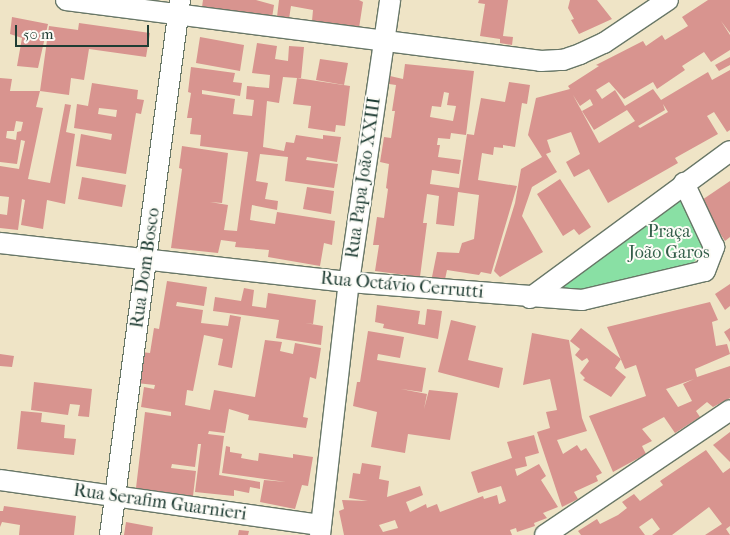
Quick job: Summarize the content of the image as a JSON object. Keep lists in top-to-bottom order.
{
  "streets": {
    "street": [
      "Rua Papa João XXIII",
      "Rua Dom Bosco",
      "Rua Octávio Cerrutti",
      "Rua Serafim Guarnieri"
    ]
  },
  "crossings": [
    ["Rua Papa João XXIII", "Rua Octávio Cerrutti"],
    ["Rua Papa João XXIII", "Rua Serafim Guarnieri"],
    ["Rua Dom Bosco", "Rua Octávio Cerrutti"],
    ["Rua Dom Bosco", "Rua Serafim Guarnieri"]
  ],
  "parks": ["Praça João Garos"],
  "scale_bar": "50 m"
}
